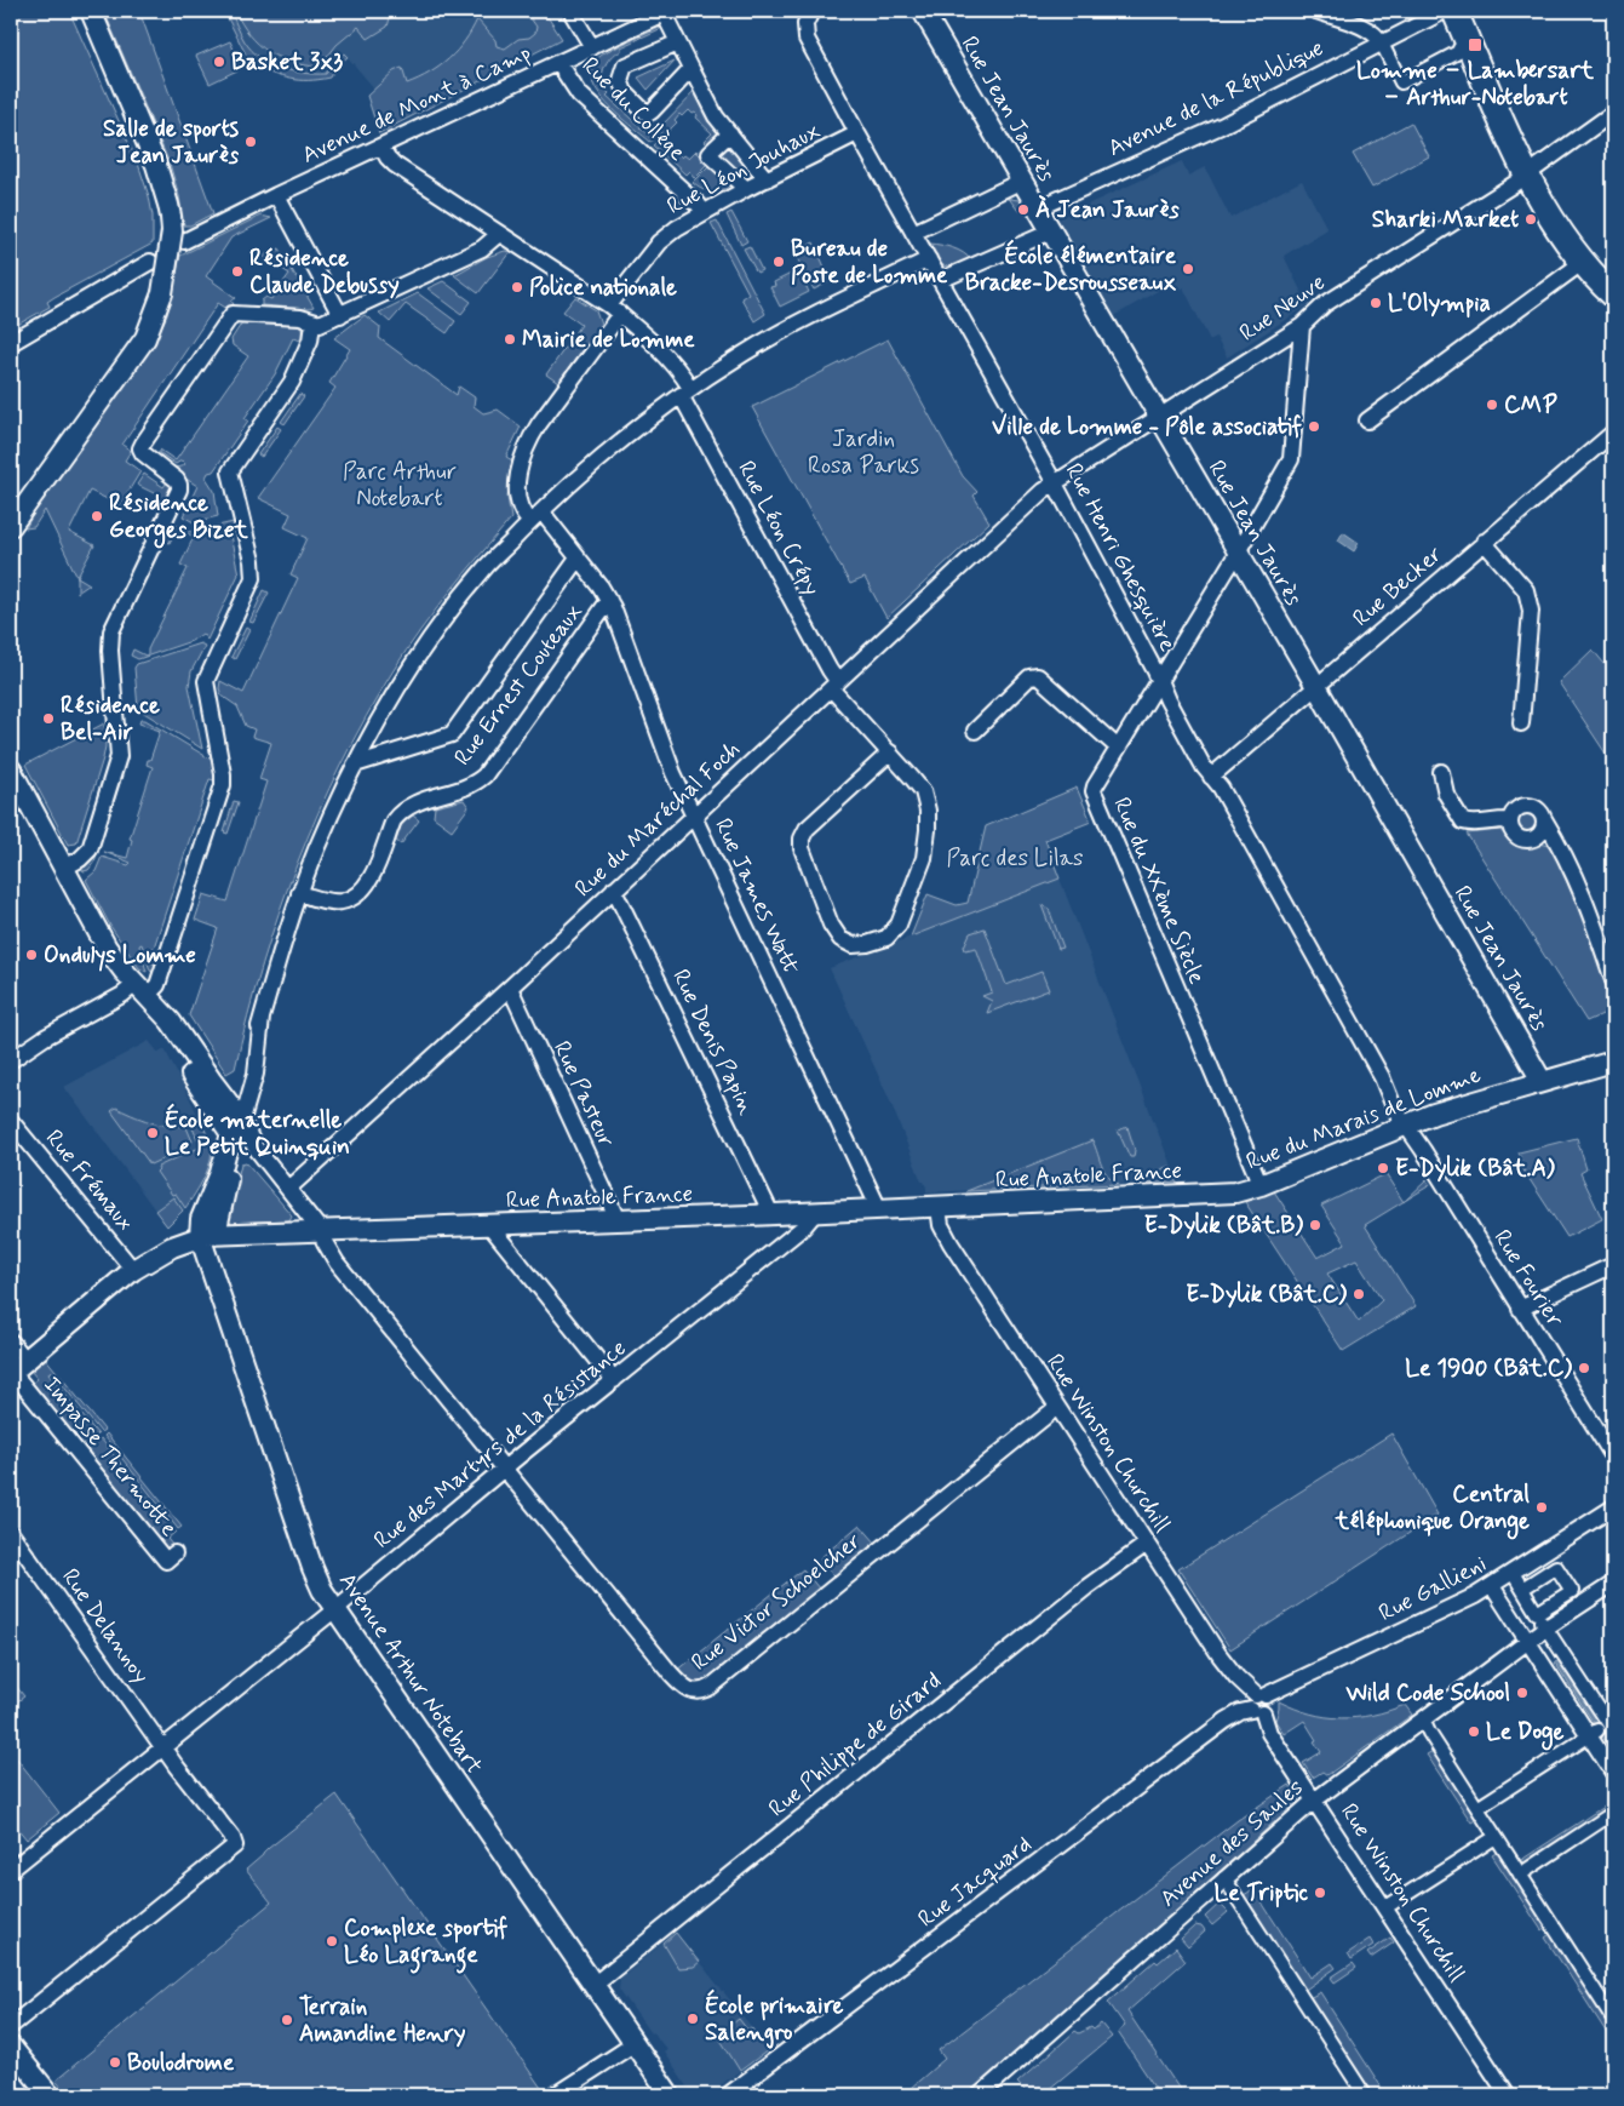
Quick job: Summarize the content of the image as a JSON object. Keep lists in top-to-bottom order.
{
  "streets": {
    "street": [
      "Avenue de la République",
      "Avenue de Mont à Camp",
      "Rue du Collège",
      "Rue Jean Jaurès",
      "Rue Léon Jouhaux",
      "Rue Neuve",
      "Rue Léon Crépy",
      "Rue Henri Ghesquière",
      "Rue Becker",
      "Rue Ernest Couteaux",
      "Rue du Maréchal Foch",
      "Rue du XXème Siècle",
      "Rue James Watt",
      "Rue Denis Papin",
      "Rue Pasteur",
      "Rue du Marais de Lomme",
      "Rue Anatole France",
      "Rue Frémaux",
      "Rue Fourier",
      "Rue Winston Churchill",
      "Rue des Martyrs de la Résistance",
      "Impasse Thermotte",
      "Rue Gallieni",
      "Rue Victor Schoelcher",
      "Rue Delannoy",
      "Avenue Arthur Notebart",
      "Rue Philippe de Girard",
      "Avenue des Saules",
      "Rue Jacquard"
    ]
  },
  "crossings": [
    ["Avenue de la République", "Rue Jean Jaurès"],
    ["Avenue de Mont à Camp", "Rue du Collège"],
    ["Avenue de Mont à Camp", "Rue Léon Crépy"],
    ["Rue du Collège", "Rue Léon Jouhaux"],
    ["Rue Jean Jaurès", "Rue Neuve"],
    ["Rue Jean Jaurès", "Rue Becker"],
    ["Rue Jean Jaurès", "Rue du XXème Siècle"],
    ["Rue Jean Jaurès", "Rue du Marais de Lomme"],
    ["Rue Léon Jouhaux", "Rue Léon Crépy"],
    ["Rue Léon Jouhaux", "Rue Henri Ghesquière"],
    ["Rue Léon Jouhaux", "Rue James Watt"],
    ["Rue Neuve", "Rue Henri Ghesquière"],
    ["Rue Neuve", "Rue du Maréchal Foch"],
    ["Rue Neuve", "Rue du XXème Siècle"],
    ["Rue Léon Crépy", "Rue du Maréchal Foch"],
    ["Rue Léon Crépy", "Rue James Watt"],
    ["Rue Henri Ghesquière", "Rue Becker"],
    ["Rue Henri Ghesquière", "Rue du Maréchal Foch"],
    ["Rue Henri Ghesquière", "Rue du XXème Siècle"],
    ["Rue Henri Ghesquière", "Rue du Marais de Lomme"],
    ["Rue Henri Ghesquière", "Rue Fourier"],
    ["Rue Ernest Couteaux", "Rue James Watt"],
    ["Rue du Maréchal Foch", "Rue James Watt"],
    ["Rue du Maréchal Foch", "Rue Denis Papin"],
    ["Rue du Maréchal Foch", "Rue Pasteur"],
    ["Rue du XXème Siècle", "Rue du Marais de Lomme"],
    ["Rue James Watt", "Rue Anatole France"],
    ["Rue Denis Papin", "Rue Anatole France"],
    ["Rue Pasteur", "Rue Anatole France"],
    ["Rue du Marais de Lomme", "Rue Anatole France"],
    ["Rue du Marais de Lomme", "Rue Fourier"],
    ["Rue Anatole France", "Rue Frémaux"],
    ["Rue Anatole France", "Rue Winston Churchill"],
    ["Rue Anatole France", "Rue des Martyrs de la Résistance"],
    ["Rue Anatole France", "Impasse Thermotte"],
    ["Rue Anatole France", "Avenue Arthur Notebart"],
    ["Rue Winston Churchill", "Rue Gallieni"],
    ["Rue Winston Churchill", "Rue Victor Schoelcher"],
    ["Rue Winston Churchill", "Rue Philippe de Girard"],
    ["Rue Winston Churchill", "Avenue des Saules"],
    ["Rue Winston Churchill", "Rue Jacquard"],
    ["Rue des Martyrs de la Résistance", "Rue Victor Schoelcher"],
    ["Rue des Martyrs de la Résistance", "Rue Delannoy"],
    ["Rue des Martyrs de la Résistance", "Avenue Arthur Notebart"],
    ["Rue Gallieni", "Rue Jacquard"],
    ["Avenue Arthur Notebart", "Rue Philippe de Girard"]
  ],
  "parks": ["Jardin Rosa Parks", "Parc Arthur Notebart", "Parc des Lilas"],
  "places": {
    "transit": ["Lomme – Lambersart – Arthur-Notebart"],
    "other": [
      "Basket 3x3",
      "Salle de sports Jean Jaurès",
      "À Jean Jaurès",
      "Sharki Market",
      "Bureau de Poste de Lomme",
      "École élémentaire Bracke-Desrousseaux",
      "Résidence Claude Debussy",
      "Police nationale",
      "L'Olympia",
      "Mairie de Lomme",
      "CMP",
      "Ville de Lomme - Pôle associatif",
      "Résidence Georges Bizet",
      "Résidence Bel-Air",
      "Ondulys Lomme",
      "École maternelle Le Petit Quinquin",
      "E-Dylik (Bât.A)",
      "E-Dylik (Bât.B)",
      "E-Dylik (Bât.C)",
      "Le 1900 (Bât.C)",
      "Central téléphonique Orange",
      "Wild Code School",
      "Le Doge",
      "Le Triptic",
      "Complexe sportif Léo Lagrange",
      "École primaire Salengro",
      "Terrain Amandine Henry",
      "Boulodrome"
    ]
  }
}
